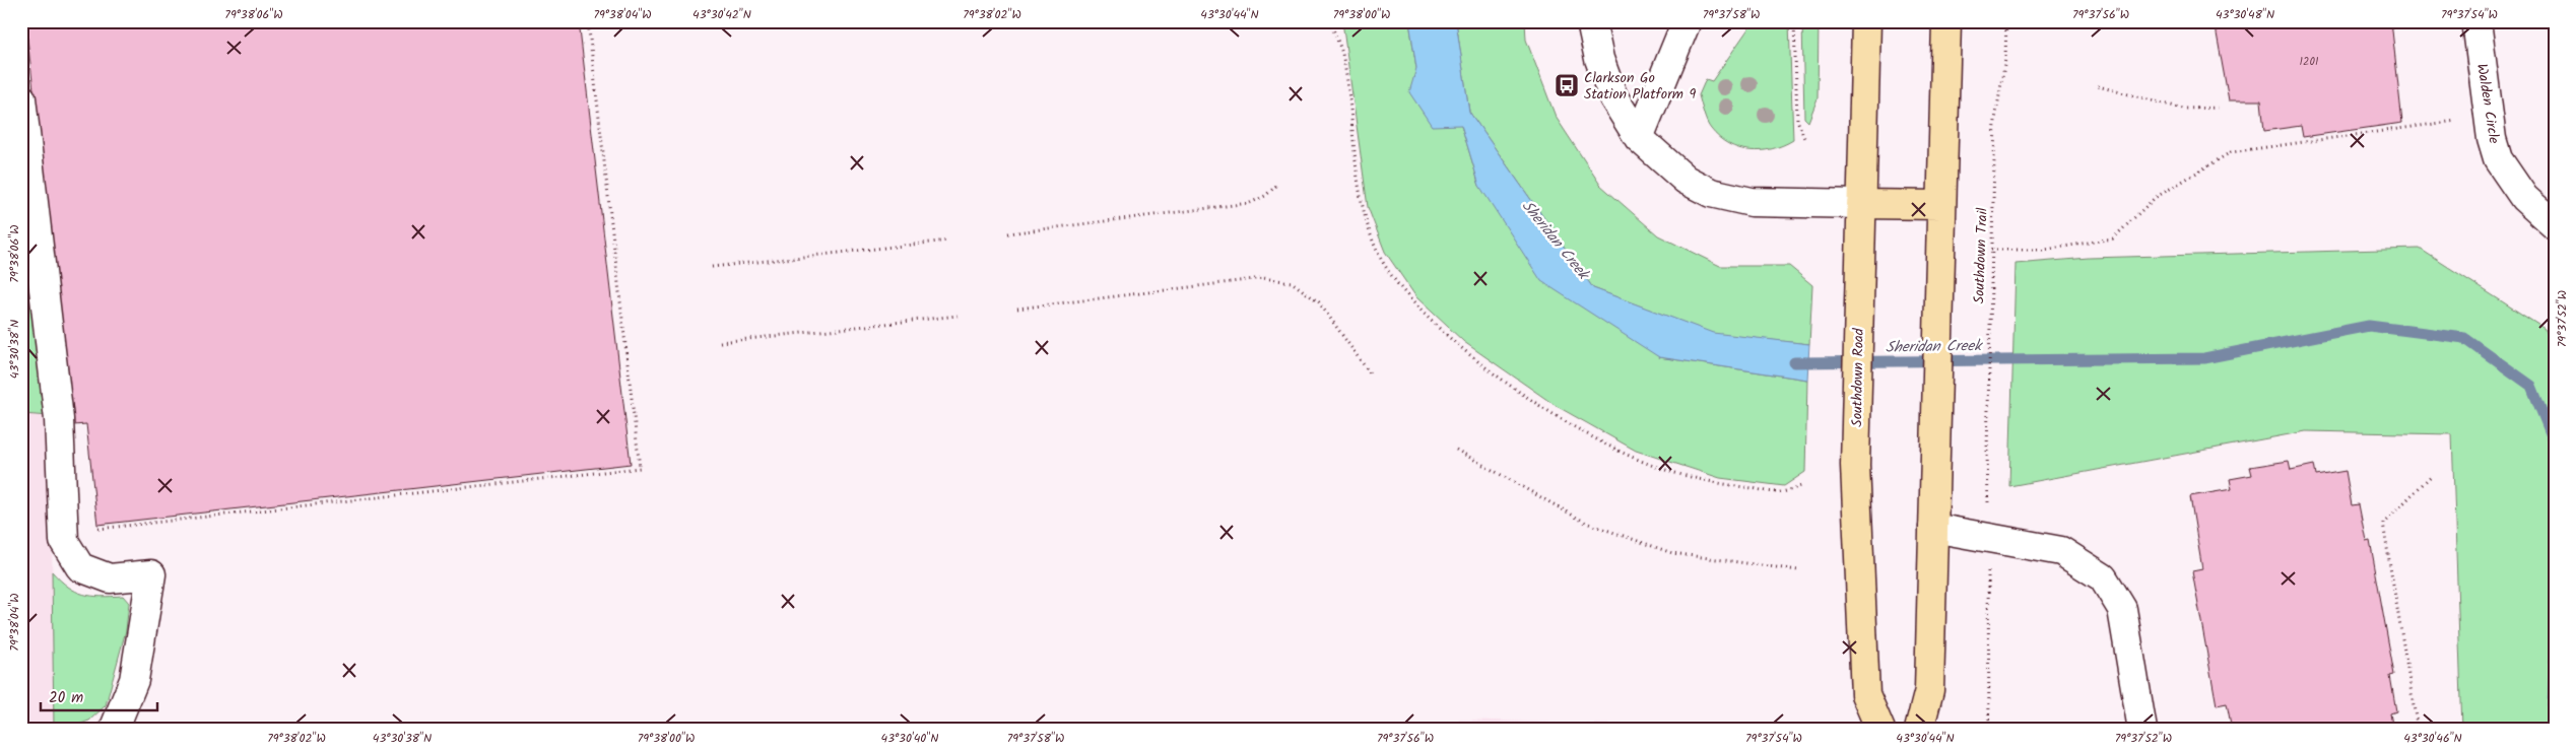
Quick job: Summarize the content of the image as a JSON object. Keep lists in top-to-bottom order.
{
  "streets": {
    "main road": ["Southdown Road"],
    "street": ["Walden Circle"],
    "path": ["Southdown Trail"]
  },
  "water": ["Sheridan Creek"],
  "places": {
    "bus stop": ["Clarkson Go Station Platform 9"]
  },
  "house_numbers": ["1201"],
  "scale_bar": "20 m",
  "coordinates": [
    "79°38'06\"W",
    "79°38'04\"W",
    "43°30'42\"N",
    "79°38'02\"W",
    "43°30'44\"N",
    "79°38'00\"W",
    "79°37'58\"W",
    "79°37'56\"W",
    "43°30'48\"N",
    "79°37'54\"W",
    "79°37'52\"W",
    "43°30'38\"N",
    "43°30'40\"N",
    "43°30'46\"N"
  ]
}
